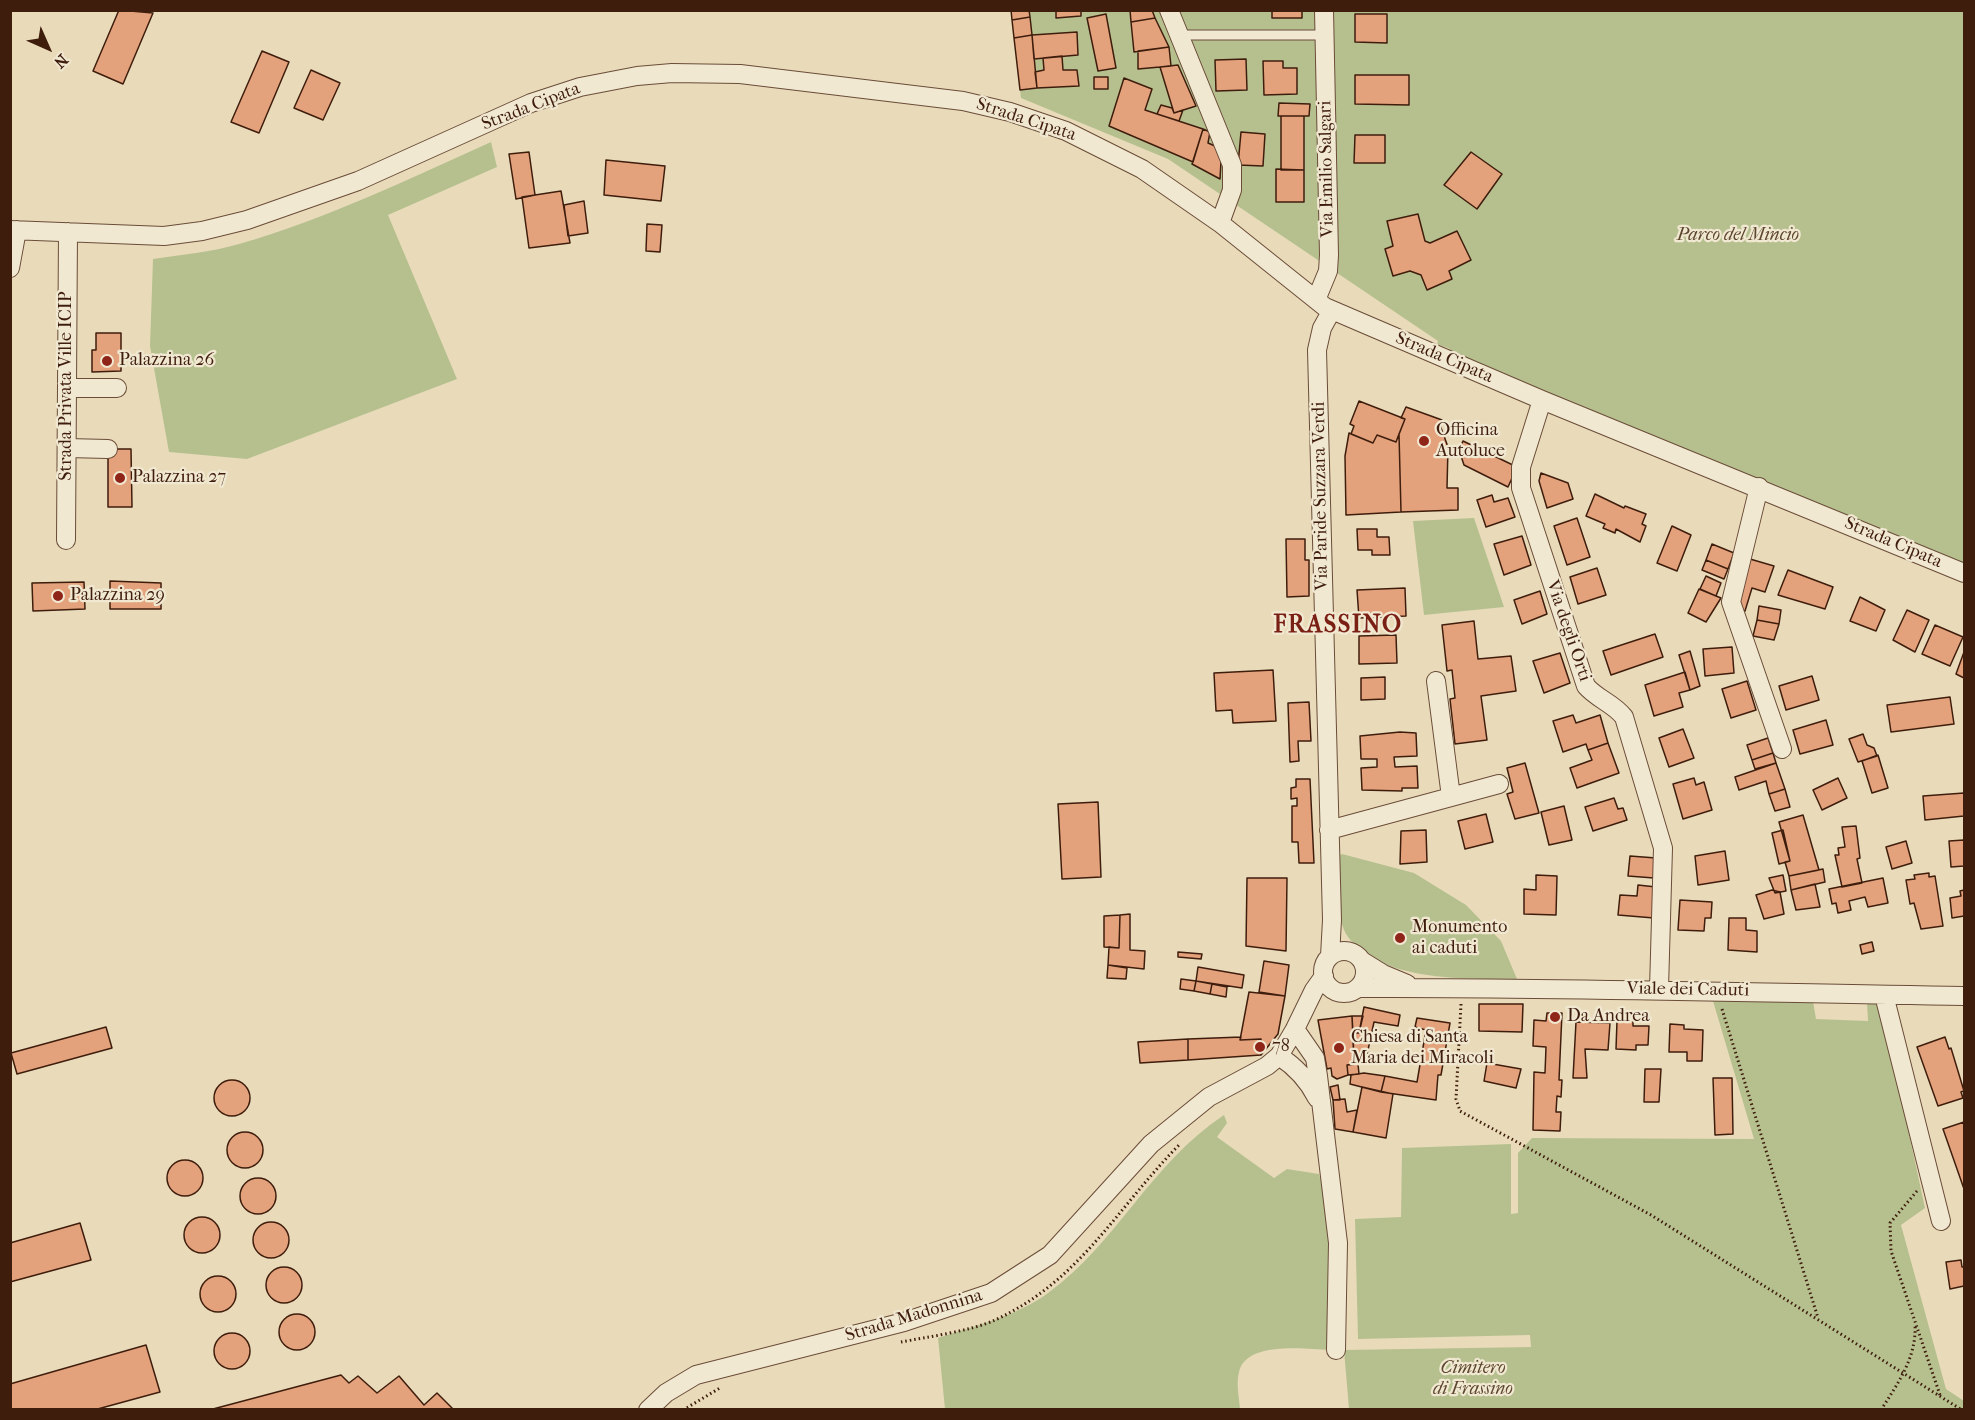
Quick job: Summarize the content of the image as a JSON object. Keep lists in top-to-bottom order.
{
  "streets": {
    "street": [
      "Strada Cipata",
      "Via Emilio Salgari",
      "Strada Privata Ville ICIP",
      "Via Paride Suzzara Verdi",
      "Via degli Orti",
      "Viale dei Caduti",
      "Strada Madonnina"
    ]
  },
  "crossings": [
    ["Strada Cipata", "Via Emilio Salgari"],
    ["Strada Cipata", "Strada Privata Ville ICIP"],
    ["Strada Cipata", "Via Paride Suzzara Verdi"],
    ["Strada Cipata", "Via degli Orti"],
    ["Via Paride Suzzara Verdi", "Viale dei Caduti"],
    ["Via degli Orti", "Viale dei Caduti"]
  ],
  "districts": ["FRASSINO"],
  "parks": ["Parco del Mincio", "Cimitero di Frassino"],
  "places": [
    "Palazzina 26",
    "Officina Autoluce",
    "Palazzina 27",
    "Palazzina 29",
    "Monumento ai caduti",
    "Da Andrea",
    "78",
    "Chiesa di Santa Maria dei Miracoli"
  ],
  "north": "bottom right"
}
